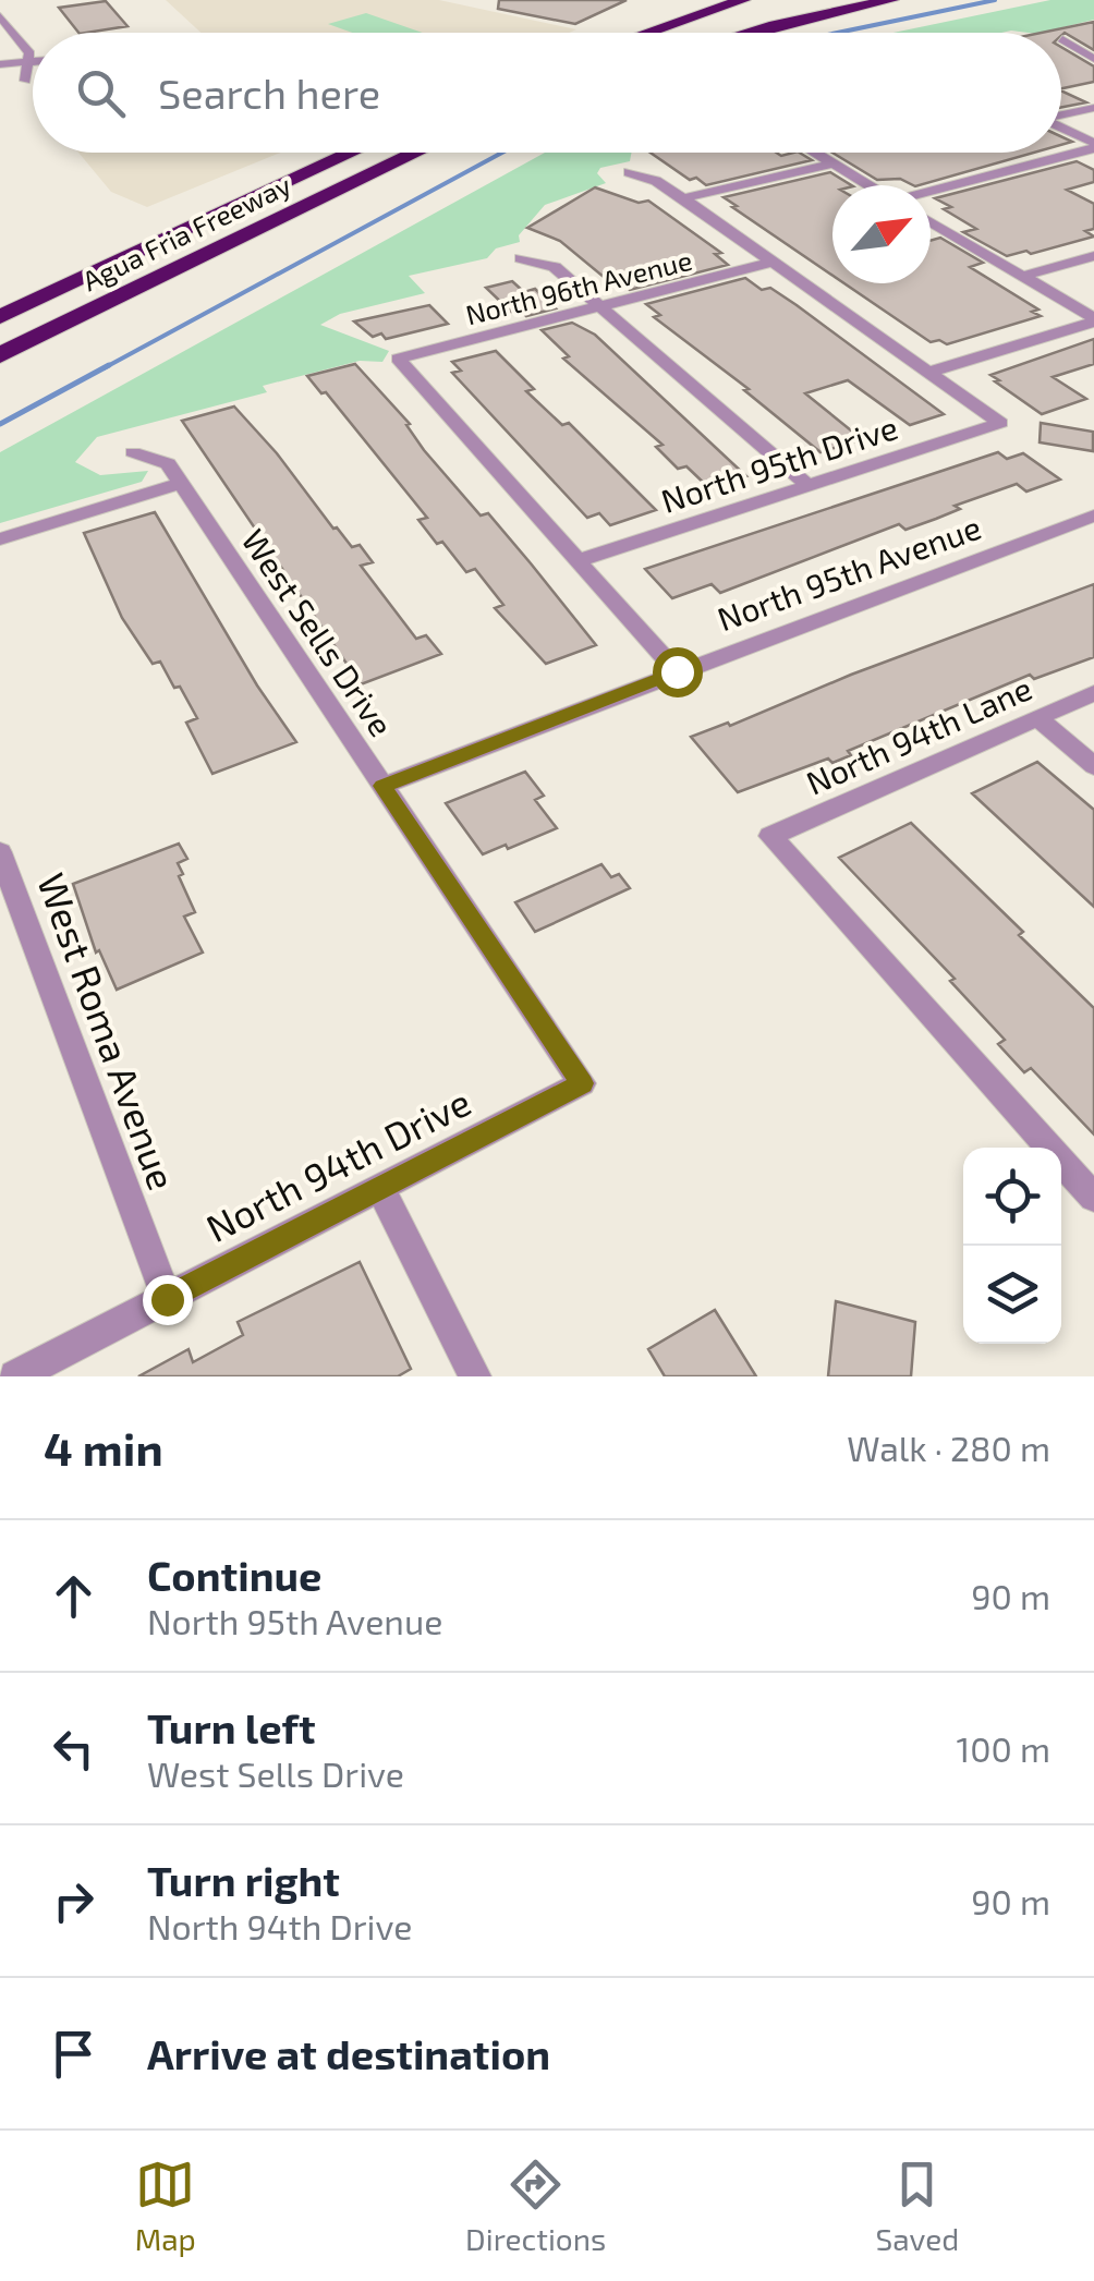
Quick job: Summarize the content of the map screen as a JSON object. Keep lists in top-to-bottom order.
{
  "streets": {
    "highway": ["Agua Fria Freeway"],
    "street": [
      "North 96th Avenue",
      "North 95th Drive",
      "North 95th Avenue",
      "West Sells Drive",
      "North 94th Lane",
      "West Roma Avenue",
      "North 94th Drive"
    ]
  },
  "crossings": [
    ["North 96th Avenue", "North 95th Drive"],
    ["North 95th Avenue", "West Sells Drive"],
    ["West Sells Drive", "North 94th Drive"],
    ["West Roma Avenue", "North 94th Drive"]
  ],
  "north": "top right",
  "page": {
    "search": "Search here",
    "heading": ["4 min", "Walk · 280 m"],
    "list": [
      ["Continue", "North 95th Avenue", "90 m"],
      ["Turn left", "West Sells Drive", "100 m"],
      ["Turn right", "North 94th Drive", "90 m"],
      "Arrive at destination"
    ],
    "nav": ["Map", "Directions", "Saved"]
  }
}
